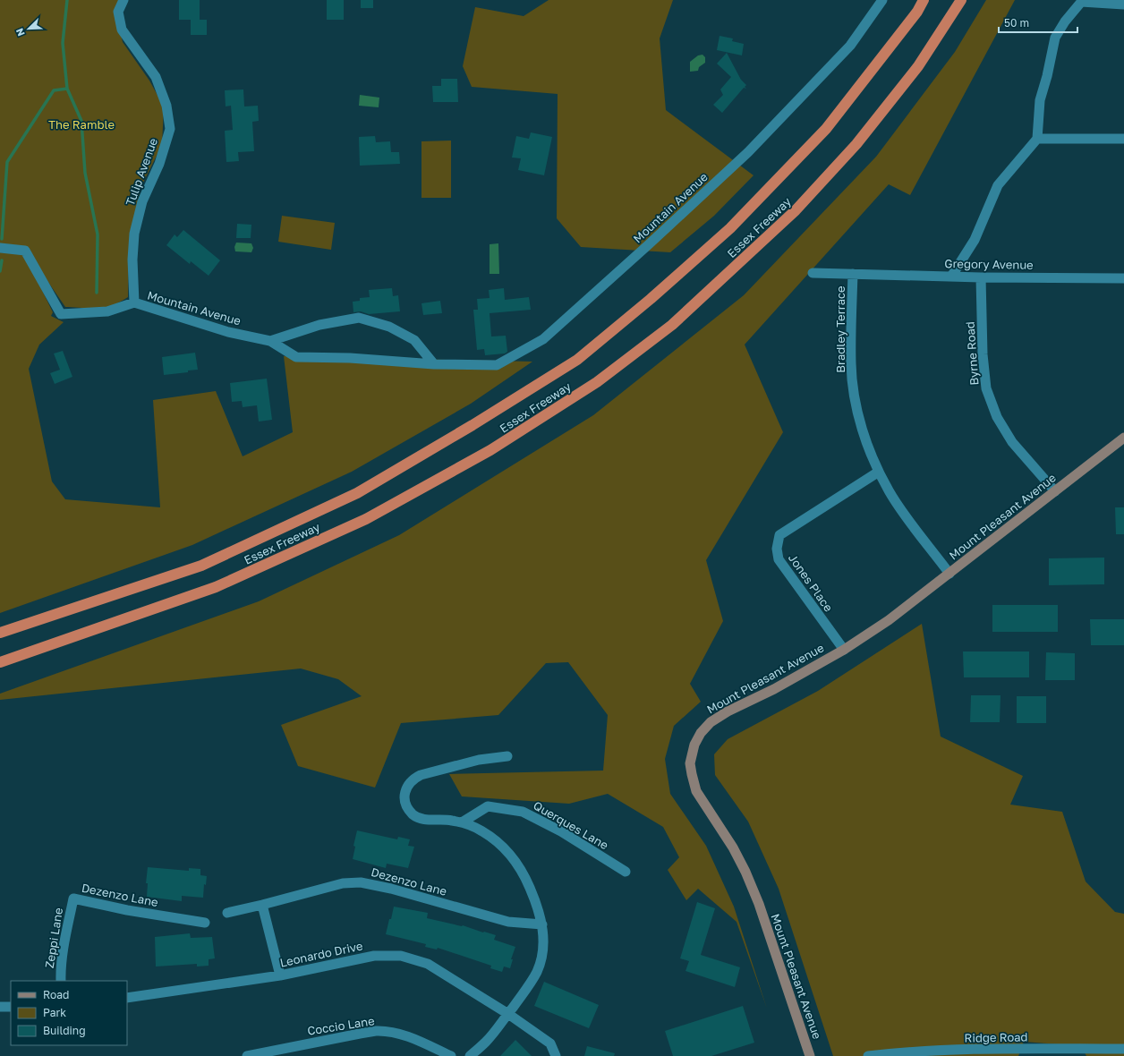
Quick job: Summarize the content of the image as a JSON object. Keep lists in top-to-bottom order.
{
  "streets": {
    "highway": ["Essex Freeway"],
    "main road": ["Mount Pleasant Avenue"],
    "street": [
      "Tulip Avenue",
      "Mountain Avenue",
      "Gregory Avenue",
      "Bradley Terrace",
      "Byrne Road",
      "Jones Place",
      "Querques Lane",
      "Dezenzo Lane",
      "Zeppi Lane",
      "Leonardo Drive",
      "Coccio Lane",
      "Ridge Road"
    ]
  },
  "crossings": [
    ["Tulip Avenue", "Mountain Avenue"],
    ["Gregory Avenue", "Bradley Terrace"],
    ["Gregory Avenue", "Byrne Road"],
    ["Bradley Terrace", "Mount Pleasant Avenue"],
    ["Bradley Terrace", "Jones Place"],
    ["Byrne Road", "Mount Pleasant Avenue"],
    ["Mount Pleasant Avenue", "Jones Place"],
    ["Dezenzo Lane", "Zeppi Lane"]
  ],
  "parks": ["The Ramble"],
  "legend": ["Road", "Park", "Building"],
  "scale_bar": "50 m",
  "north": "bottom left"
}
